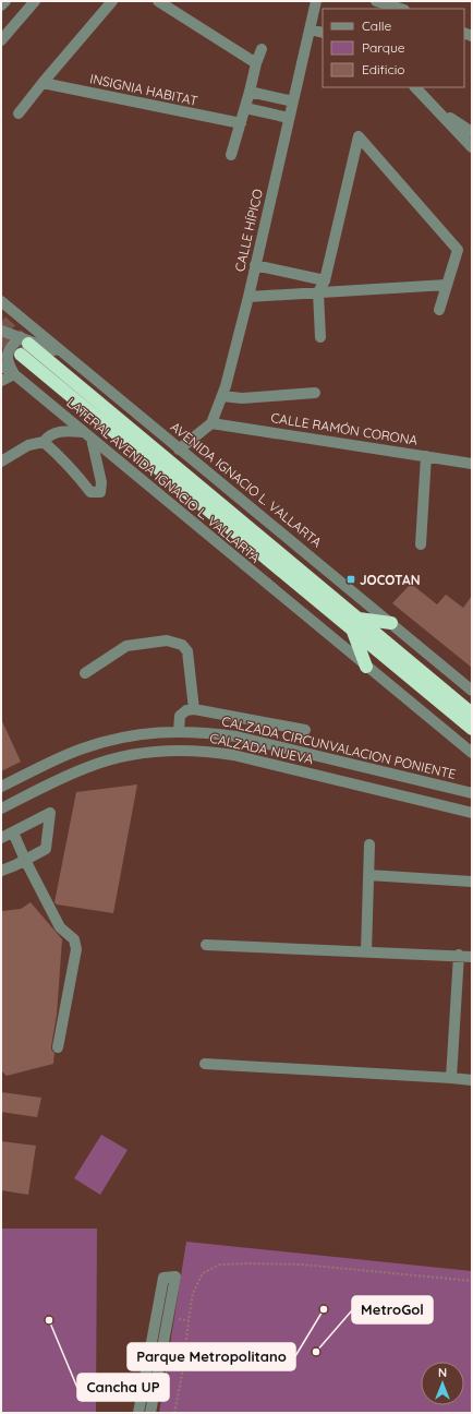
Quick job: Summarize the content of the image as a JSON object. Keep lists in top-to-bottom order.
{
  "streets": {
    "street": [
      "INSIGNIA HABITAT",
      "CALLE HÍPICO",
      "CALLE RAMÓN CORONA",
      "LATERAL AVENIDA IGNACIO L. VALLARTA",
      "AVENIDA IGNACIO L. VALLARTA",
      "CALZADA CIRCUNVALACION PONIENTE",
      "CALZADA NUEVA"
    ]
  },
  "crossings": [
    ["CALLE HÍPICO", "CALLE RAMÓN CORONA"],
    ["CALLE HÍPICO", "AVENIDA IGNACIO L. VALLARTA"]
  ],
  "places": {
    "transit": ["JOCOTAN"],
    "other": ["Parque Metropolitano", "Cancha UP", "MetroGol"]
  },
  "legend": ["Calle", "Parque", "Edificio"],
  "north": "top"
}
